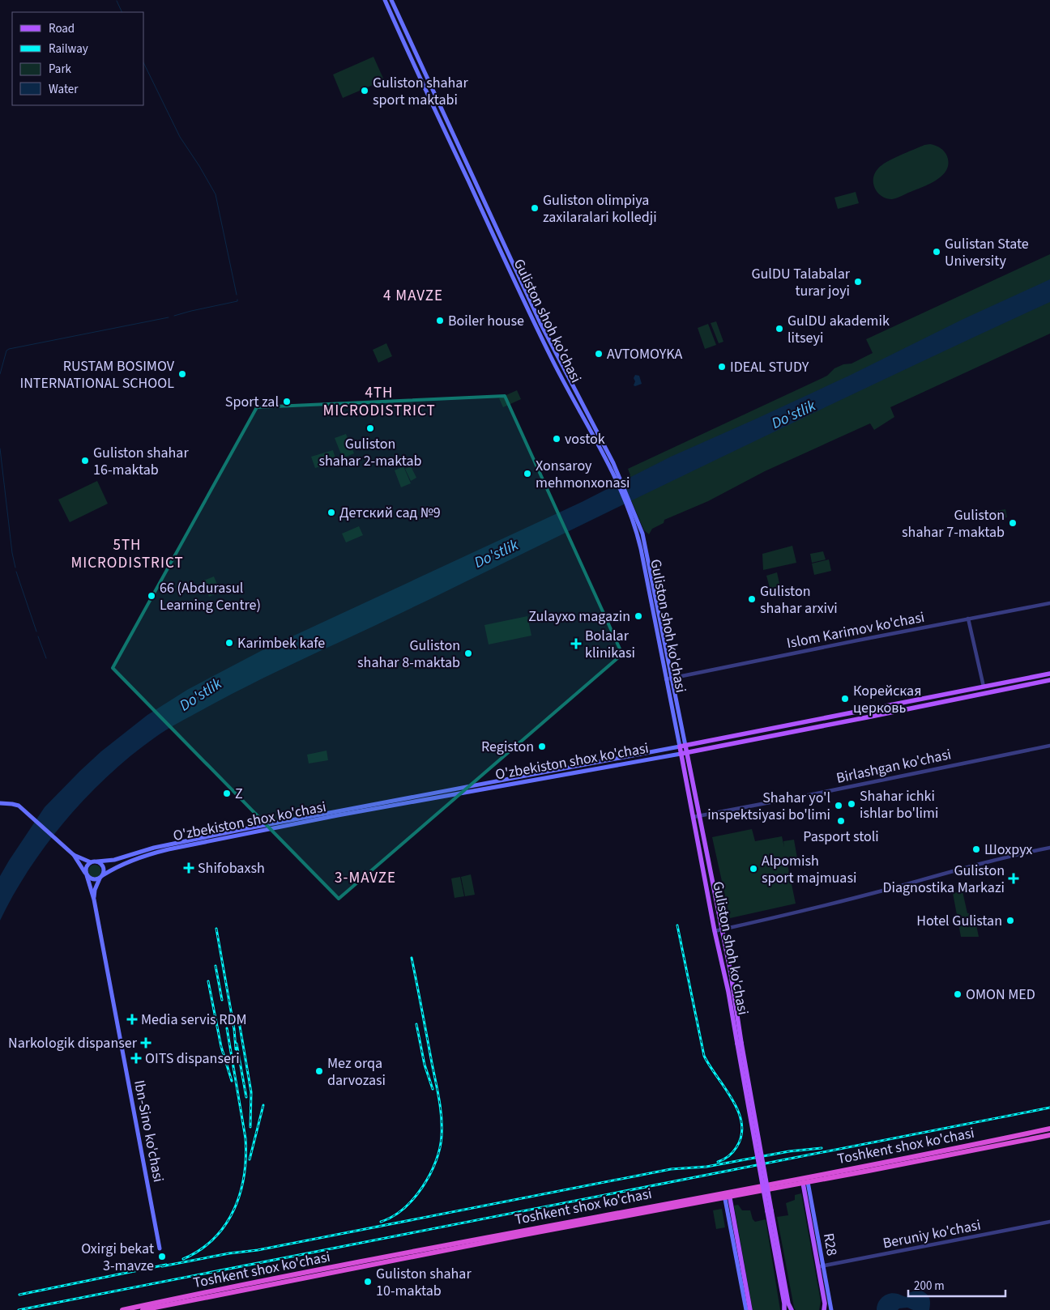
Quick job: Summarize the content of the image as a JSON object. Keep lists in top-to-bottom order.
{
  "streets": {
    "highway": ["Toshkent shox ko'chasi"],
    "main road": [
      "Guliston shoh ko'chasi",
      "O'zbekiston shox ko'chasi",
      "Ibn-Sino ko'chasi",
      "R28"
    ],
    "street": ["Islom Karimov ko'chasi", "Birlashgan ko'chasi", "Beruniy ko'chasi"]
  },
  "crossings": [
    ["Guliston shoh ko'chasi", "Islom Karimov ko'chasi"],
    ["Guliston shoh ko'chasi", "O'zbekiston shox ko'chasi"],
    ["Guliston shoh ko'chasi", "Birlashgan ko'chasi"],
    ["O'zbekiston shox ko'chasi", "Ibn-Sino ko'chasi"],
    ["Beruniy ko'chasi", "R28"]
  ],
  "districts": [
    "4 MAVZE",
    "4TH MICRODISTRICT",
    "5TH MICRODISTRICT",
    "3-MAVZE"
  ],
  "water": ["Do'stlik"],
  "places": {
    "other": [
      "Guliston shahar sport maktabi",
      "Guliston olimpiya zaxilaralari kolledji",
      "Gulistan State University",
      "GulDU Talabalar turar joyi",
      "Boiler house",
      "GulDU akademik litseyi",
      "AVTOMOYKA",
      "IDEAL STUDY",
      "RUSTAM BOSIMOV INTERNATIONAL SCHOOL",
      "Sport zal",
      "Guliston shahar 2-maktab",
      "vostok",
      "Guliston shahar 16-maktab",
      "Xonsaroy mehmonxonasi",
      "Детский сад №9",
      "Guliston shahar 7-maktab",
      "66 (Abdurasul Learning Centre)",
      "Guliston shahar arxivi",
      "Zulayxo magazin",
      "Karimbek kafe",
      "Guliston shahar 8-maktab",
      "Корейская церковь",
      "Registon",
      "Z",
      "Shahar ichki ishlar bo'limi",
      "Shahar yo'l inspektsiyasi bo'limi",
      "Pasport stoli",
      "Шохрух",
      "Alpomish sport majmuasi",
      "Hotel Gulistan",
      "OMON MED",
      "Mez orqa darvozasi",
      "Oxirgi bekat 3-mavze",
      "Guliston shahar 10-maktab"
    ],
    "health": [
      "Bolalar klinikasi",
      "Shifobaxsh",
      "Guliston Diagnostika Markazi",
      "Media servis RDM",
      "Narkologik dispanser",
      "OITS dispanseri"
    ]
  },
  "legend": [
    "Road",
    "Railway",
    "Park",
    "Water"
  ],
  "scale_bar": "200 m"
}
